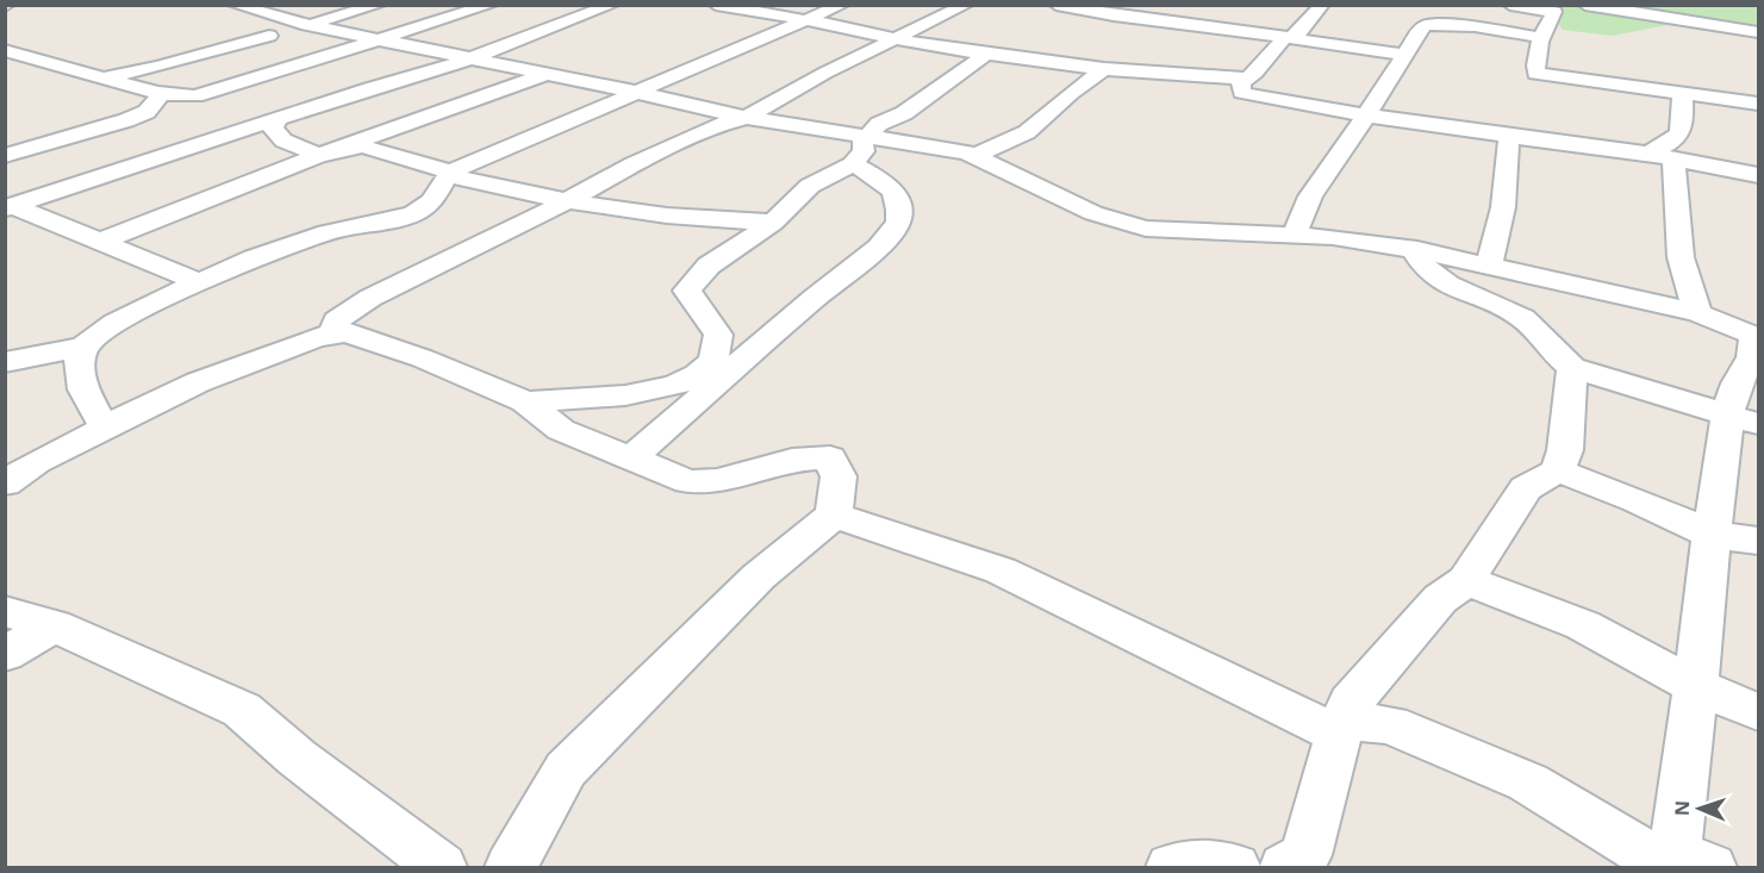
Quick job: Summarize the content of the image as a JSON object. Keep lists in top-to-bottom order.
{
  "north": "left"
}
